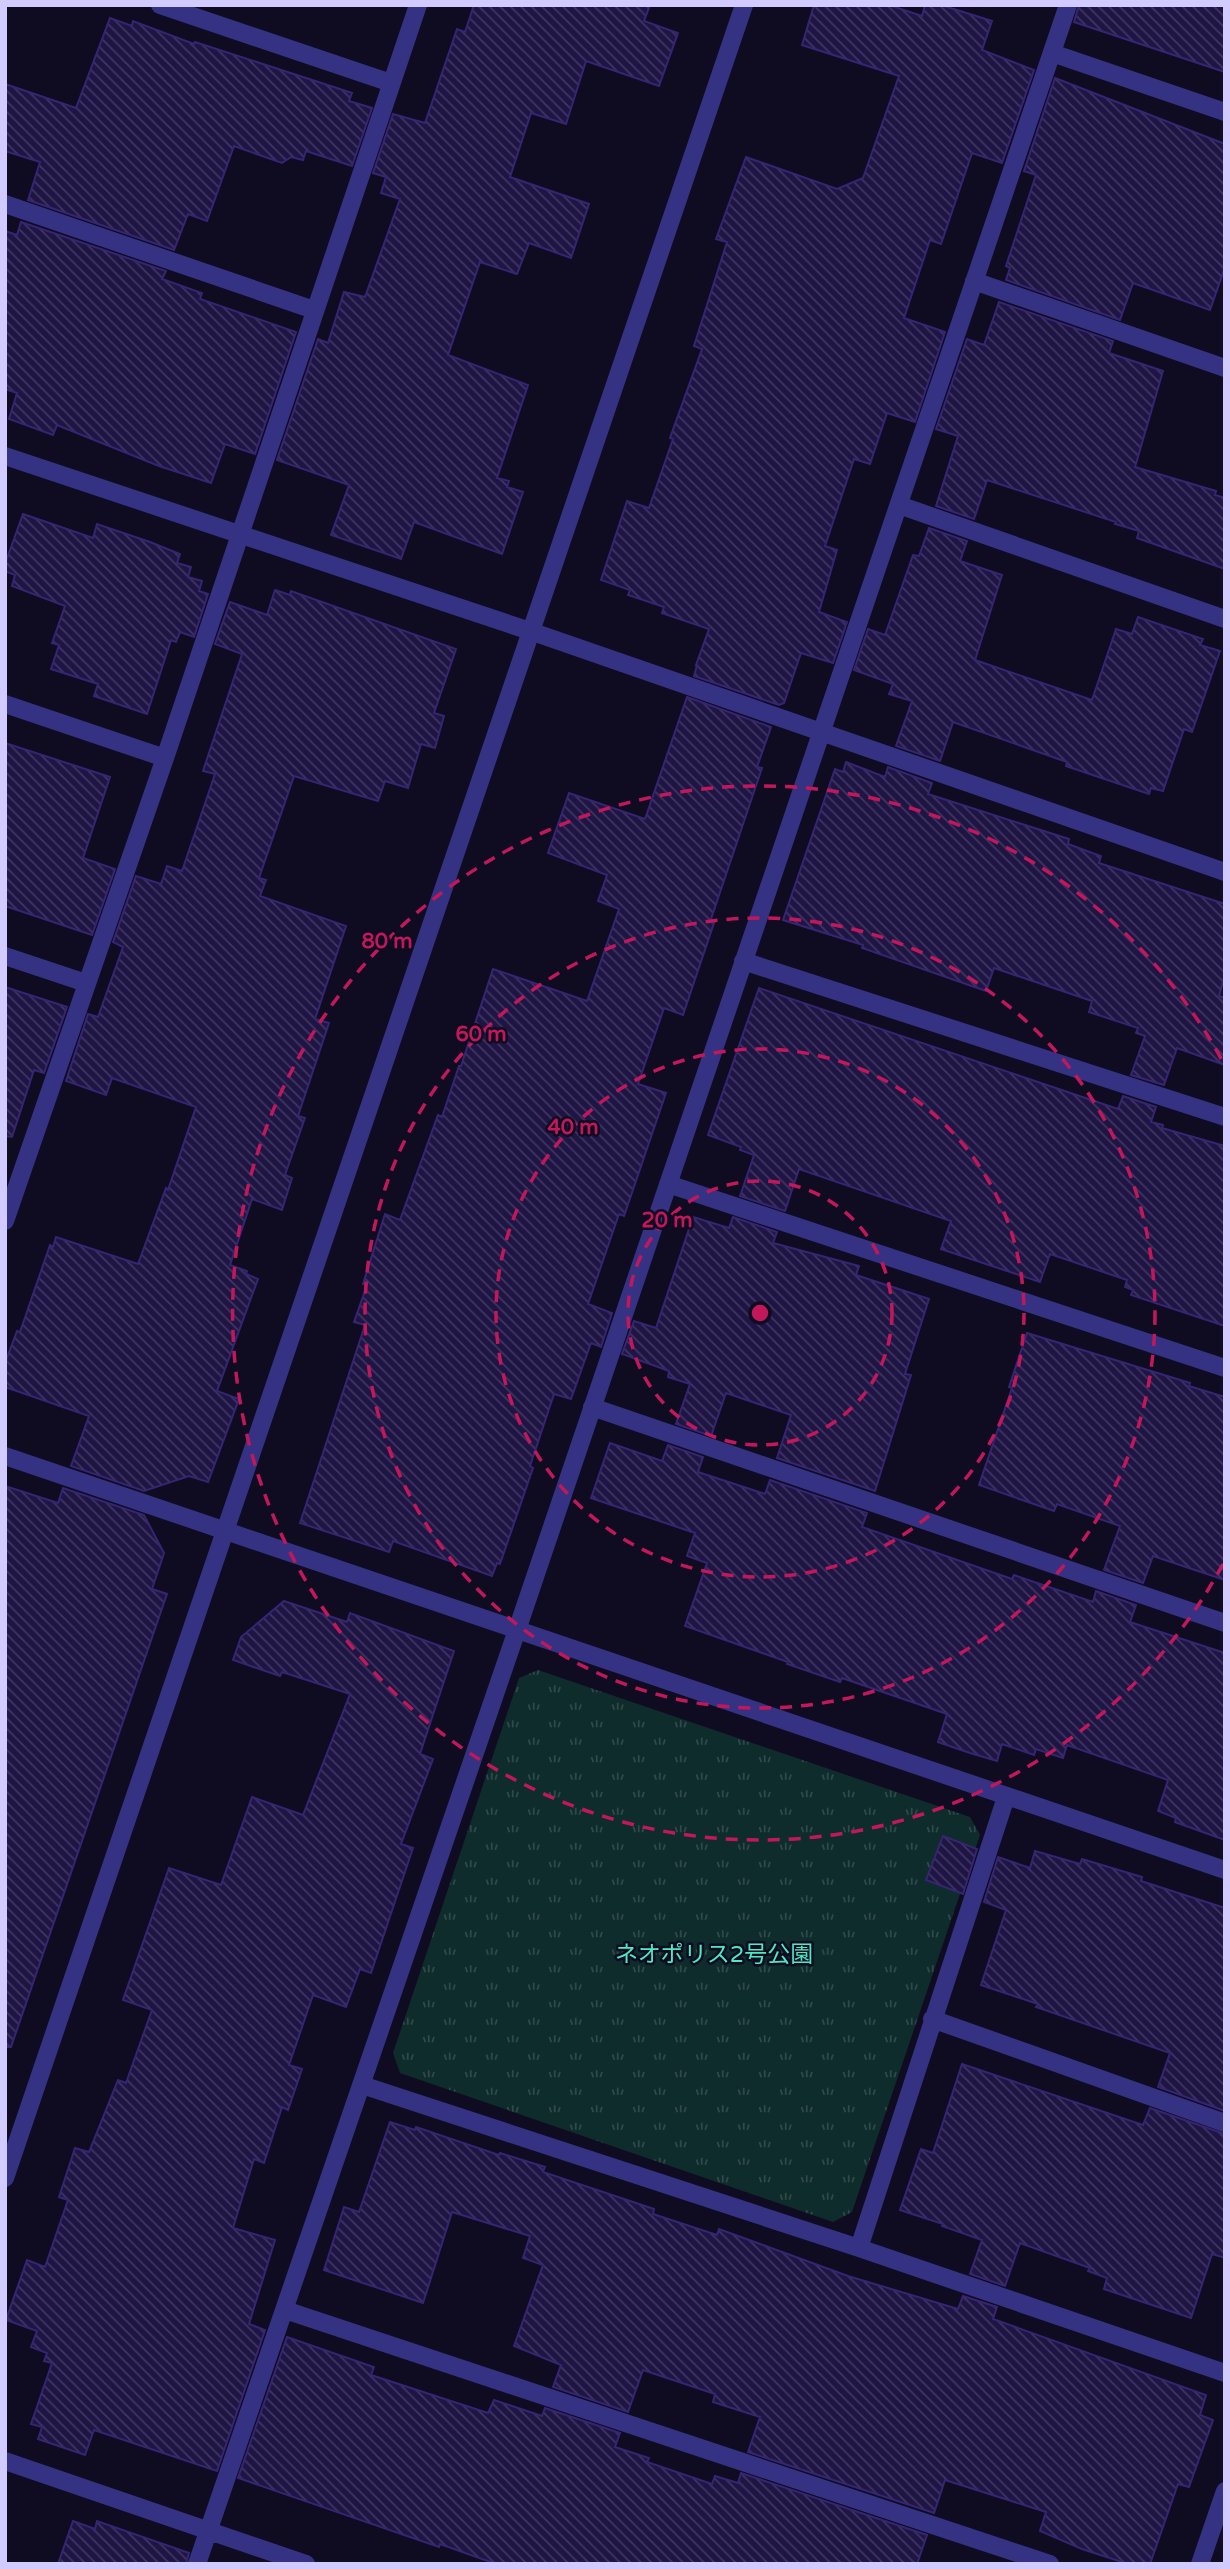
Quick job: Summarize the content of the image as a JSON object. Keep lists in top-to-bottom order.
{
  "parks": ["ネオポリス2号公園"],
  "rings": [
    "80 m",
    "60 m",
    "40 m",
    "20 m"
  ]
}
